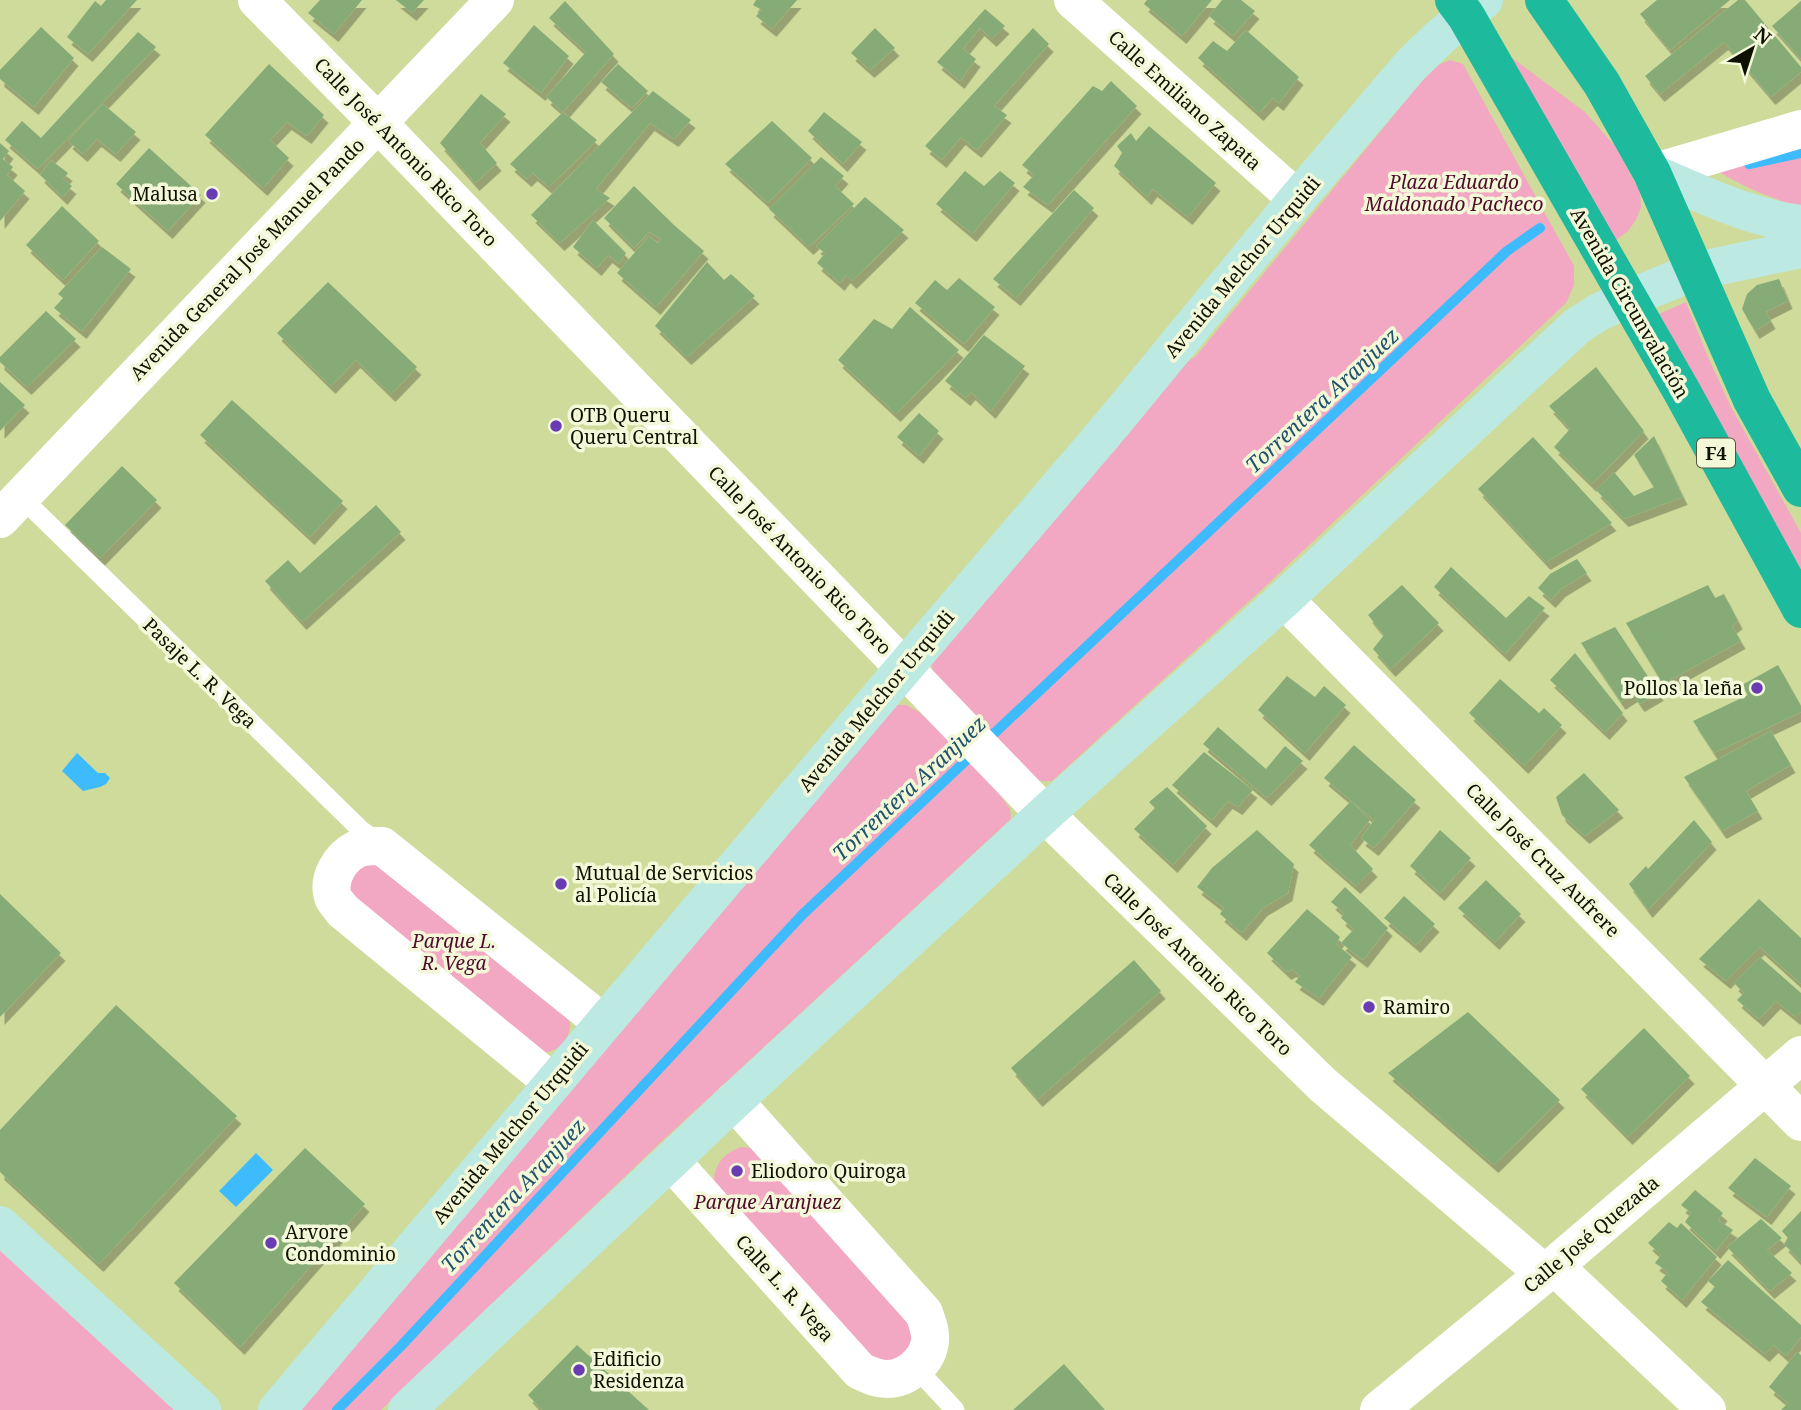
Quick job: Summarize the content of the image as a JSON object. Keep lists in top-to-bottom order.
{
  "streets": {
    "highway": ["Avenida Circunvalación", "F4"],
    "main road": ["Avenida Melchor Urquidi"],
    "street": [
      "Calle Emiliano Zapata",
      "Calle José Antonio Rico Toro",
      "Avenida General José Manuel Pando",
      "Calle José Cruz Aufrere",
      "Calle José Quezada",
      "Calle L. R. Vega"
    ],
    "lane": ["Pasaje L. R. Vega"]
  },
  "crossings": [
    ["Calle Emiliano Zapata", "Avenida Melchor Urquidi"],
    ["Calle José Antonio Rico Toro", "Avenida General José Manuel Pando"],
    ["Calle José Antonio Rico Toro", "Avenida Melchor Urquidi"],
    ["Calle José Antonio Rico Toro", "Calle José Quezada"],
    ["Avenida General José Manuel Pando", "Pasaje L. R. Vega"],
    ["Avenida Melchor Urquidi", "Avenida Circunvalación"],
    ["Calle José Cruz Aufrere", "Calle José Quezada"]
  ],
  "water": ["Torrentera Aranjuez"],
  "parks": ["Plaza Eduardo Maldonado Pacheco", "Parque L. R. Vega", "Parque Aranjuez"],
  "places": [
    "Malusa",
    "OTB Queru Queru Central",
    "Pollos la leña",
    "Mutual de Servicios al Policía",
    "Ramiro",
    "Eliodoro Quiroga",
    "Arvore Condominio",
    "Edificio Residenza"
  ],
  "north": "top right"
}
